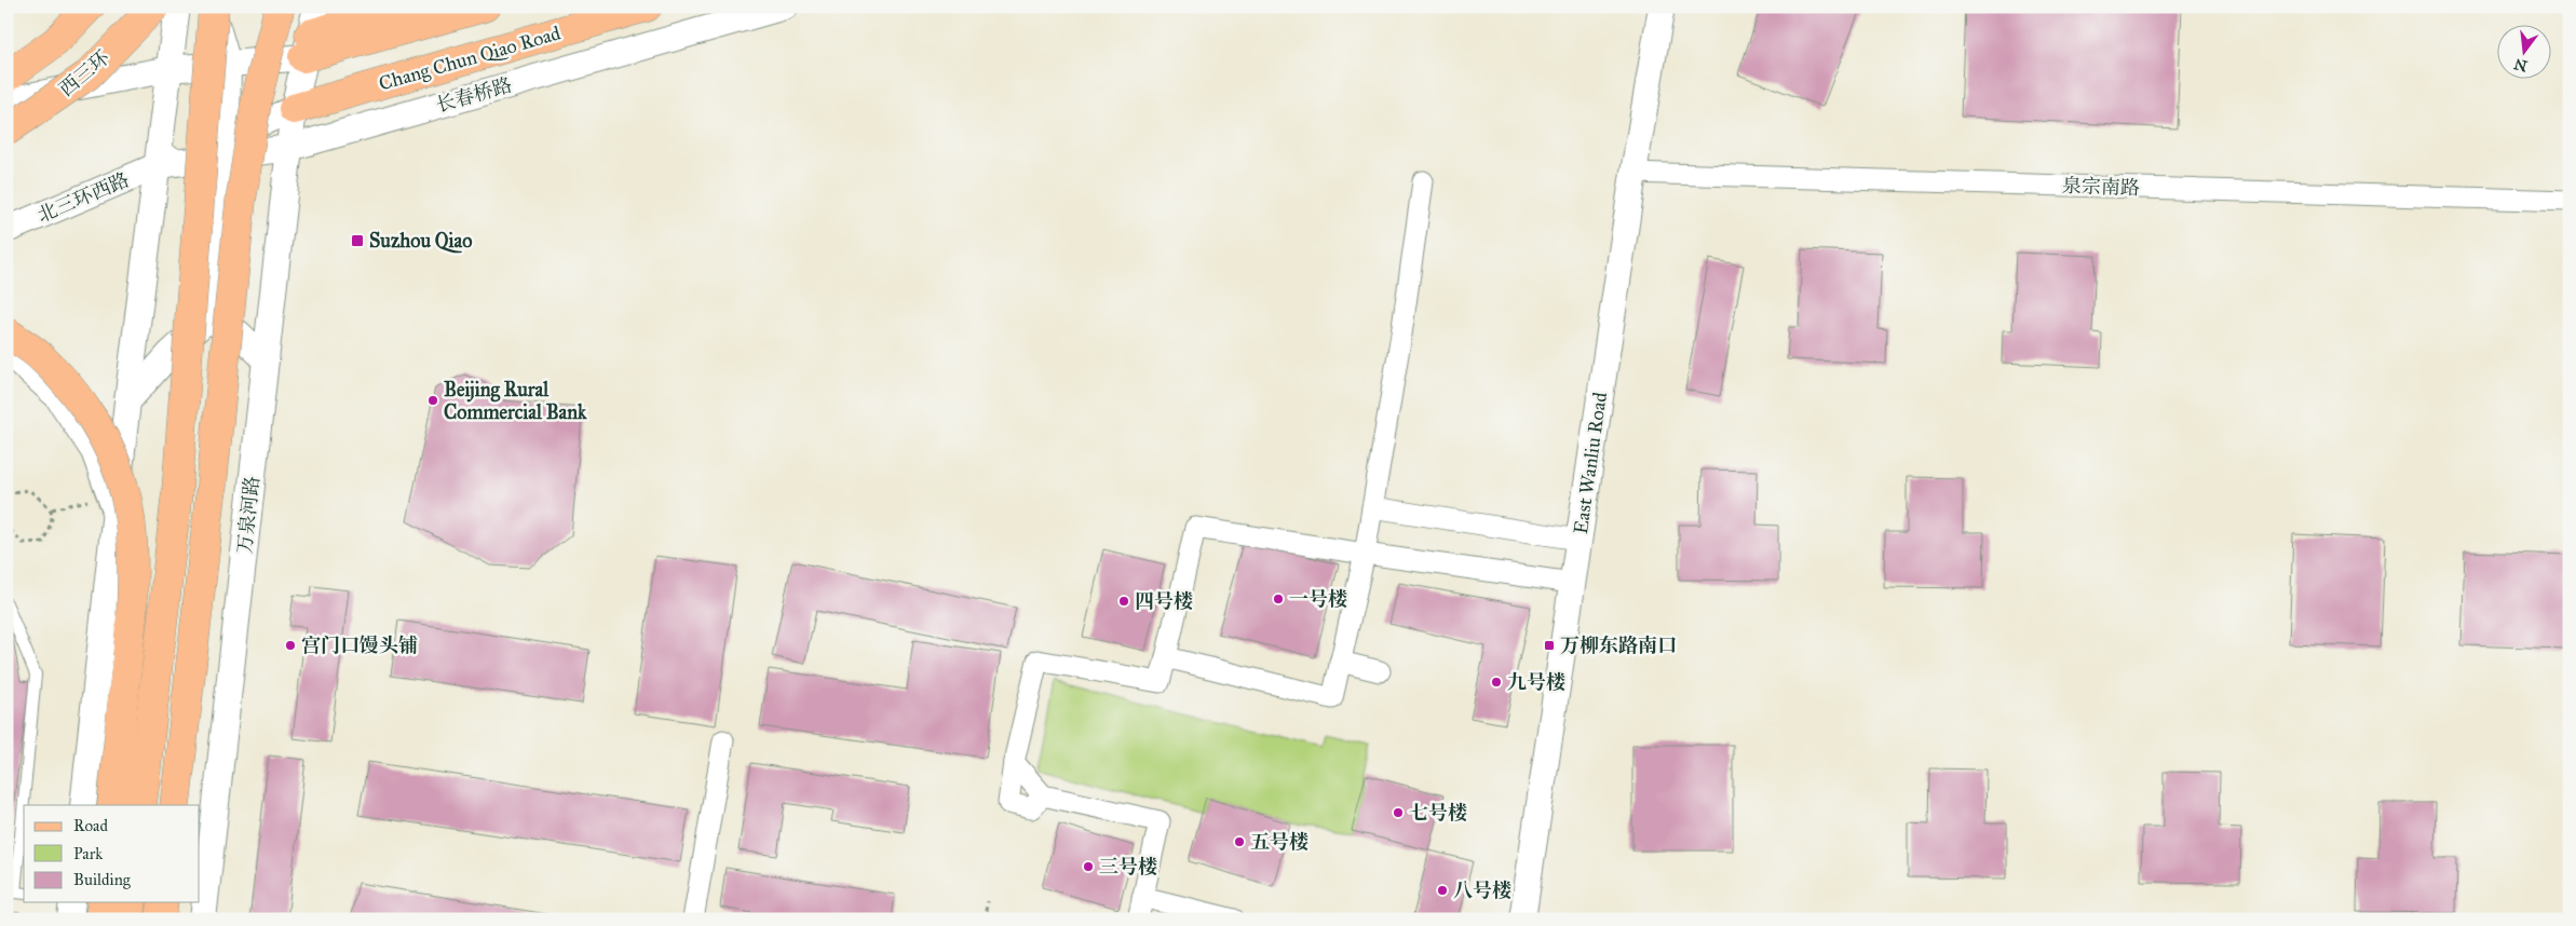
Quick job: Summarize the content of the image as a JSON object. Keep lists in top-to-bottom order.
{
  "streets": {
    "main road": ["Chang Chun Qiao Road", "西三环", "万泉河路"],
    "street": [
      "长春桥路",
      "泉宗南路",
      "北三环西路",
      "East Wanliu Road"
    ]
  },
  "crossings": [
    ["Chang Chun Qiao Road", "万泉河路"],
    ["长春桥路", "北三环西路"],
    ["长春桥路", "万泉河路"],
    ["泉宗南路", "East Wanliu Road"]
  ],
  "places": {
    "transit": ["Suzhou Qiao", "万柳东路南口"],
    "other": [
      "Beijing Rural Commercial Bank",
      "一号楼",
      "四号楼",
      "宫门口馒头铺",
      "九号楼",
      "七号楼",
      "五号楼",
      "三号楼",
      "八号楼"
    ]
  },
  "legend": ["Road", "Park", "Building"],
  "north": "bottom"
}
